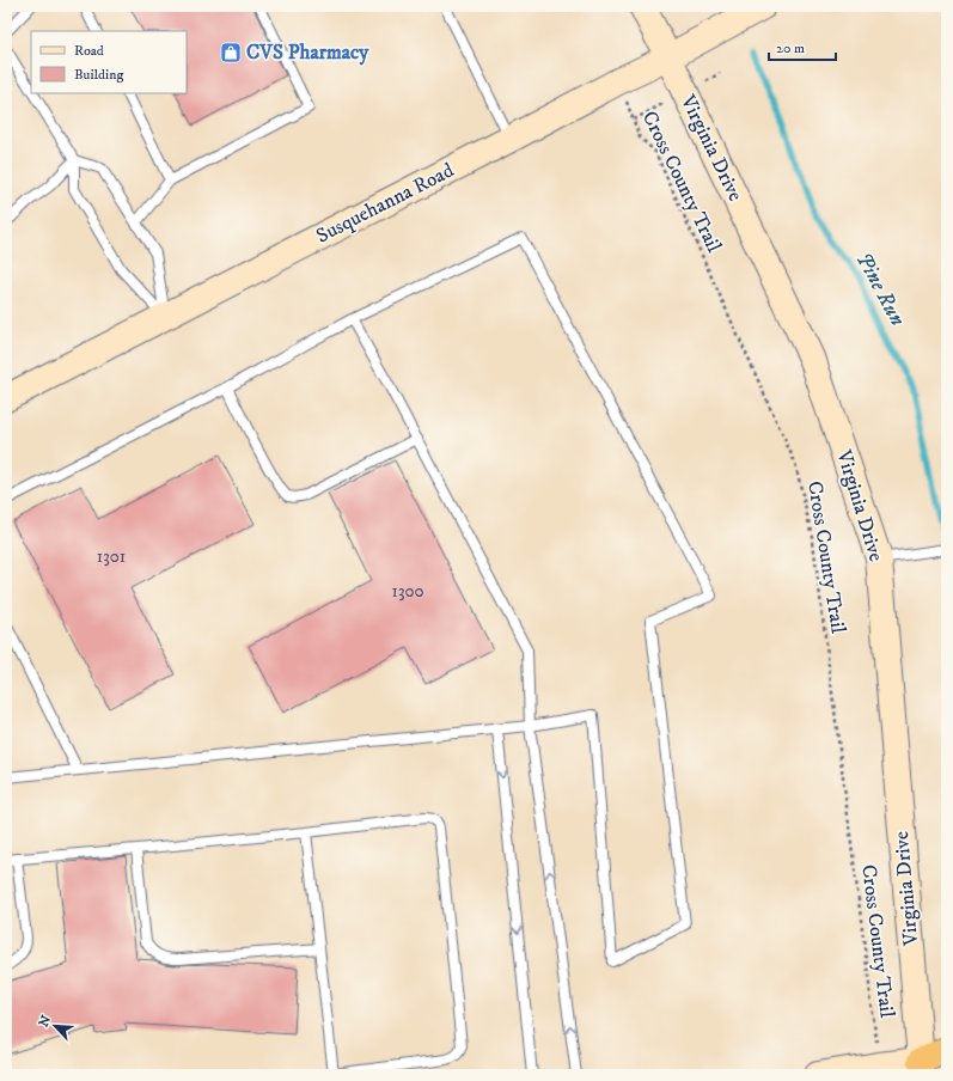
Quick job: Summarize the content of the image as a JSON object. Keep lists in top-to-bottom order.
{
  "streets": {
    "main road": ["Virginia Drive", "Susquehanna Road"],
    "path": ["Cross County Trail"]
  },
  "crossings": [
    ["Virginia Drive", "Susquehanna Road"],
    ["Cross County Trail", "Susquehanna Road"]
  ],
  "water": ["Pine Run"],
  "places": {
    "shop": ["CVS Pharmacy"]
  },
  "house_numbers": ["1301", "1300"],
  "legend": ["Road", "Building"],
  "scale_bar": "20 m",
  "north": "top left"
}
